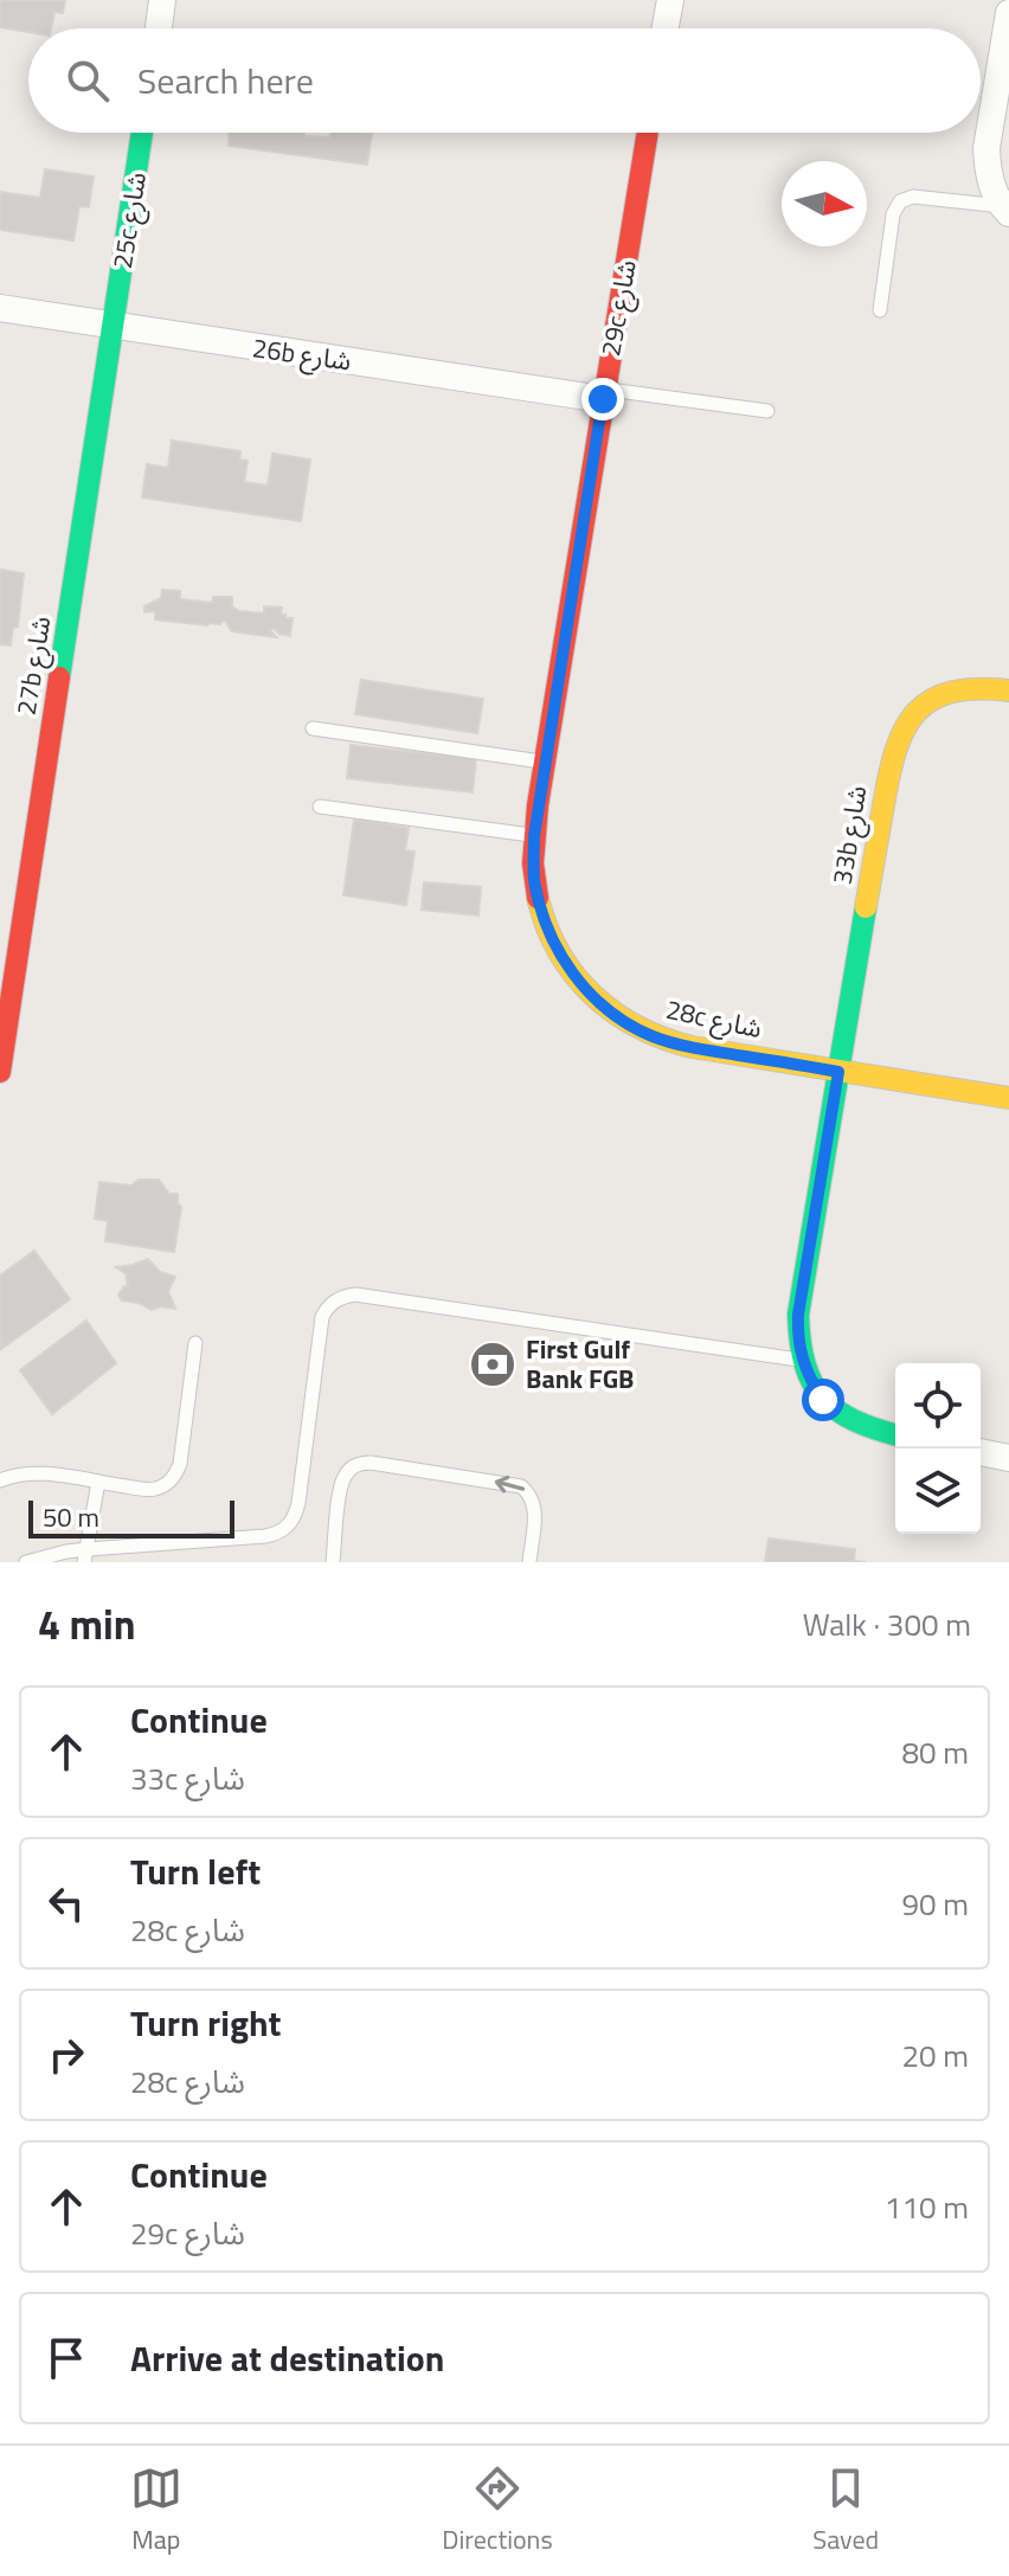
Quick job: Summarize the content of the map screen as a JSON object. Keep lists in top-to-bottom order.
{
  "streets": {
    "street": [
      "25c شارع",
      "29c شارع",
      "26b شارع",
      "27b شارع",
      "33b شارع",
      "28c شارع"
    ]
  },
  "crossings": [
    ["25c شارع", "26b شارع"],
    ["25c شارع", "27b شارع"],
    ["29c شارع", "26b شارع"],
    ["29c شارع", "28c شارع"],
    ["26b شارع", "27b شارع"],
    ["33b شارع", "28c شارع"]
  ],
  "places": {
    "bank": ["First Gulf Bank FGB"]
  },
  "scale_bar": "50 m",
  "north": "right",
  "page": {
    "search": "Search here",
    "scale": "50 m",
    "heading": ["4 min", "Walk · 300 m"],
    "list": [
      ["Continue", "33c شارع", "80 m"],
      ["Turn left", "28c شارع", "90 m"],
      ["Turn right", "28c شارع", "20 m"],
      ["Continue", "29c شارع", "110 m"],
      "Arrive at destination"
    ],
    "nav": ["Map", "Directions", "Saved"]
  }
}
